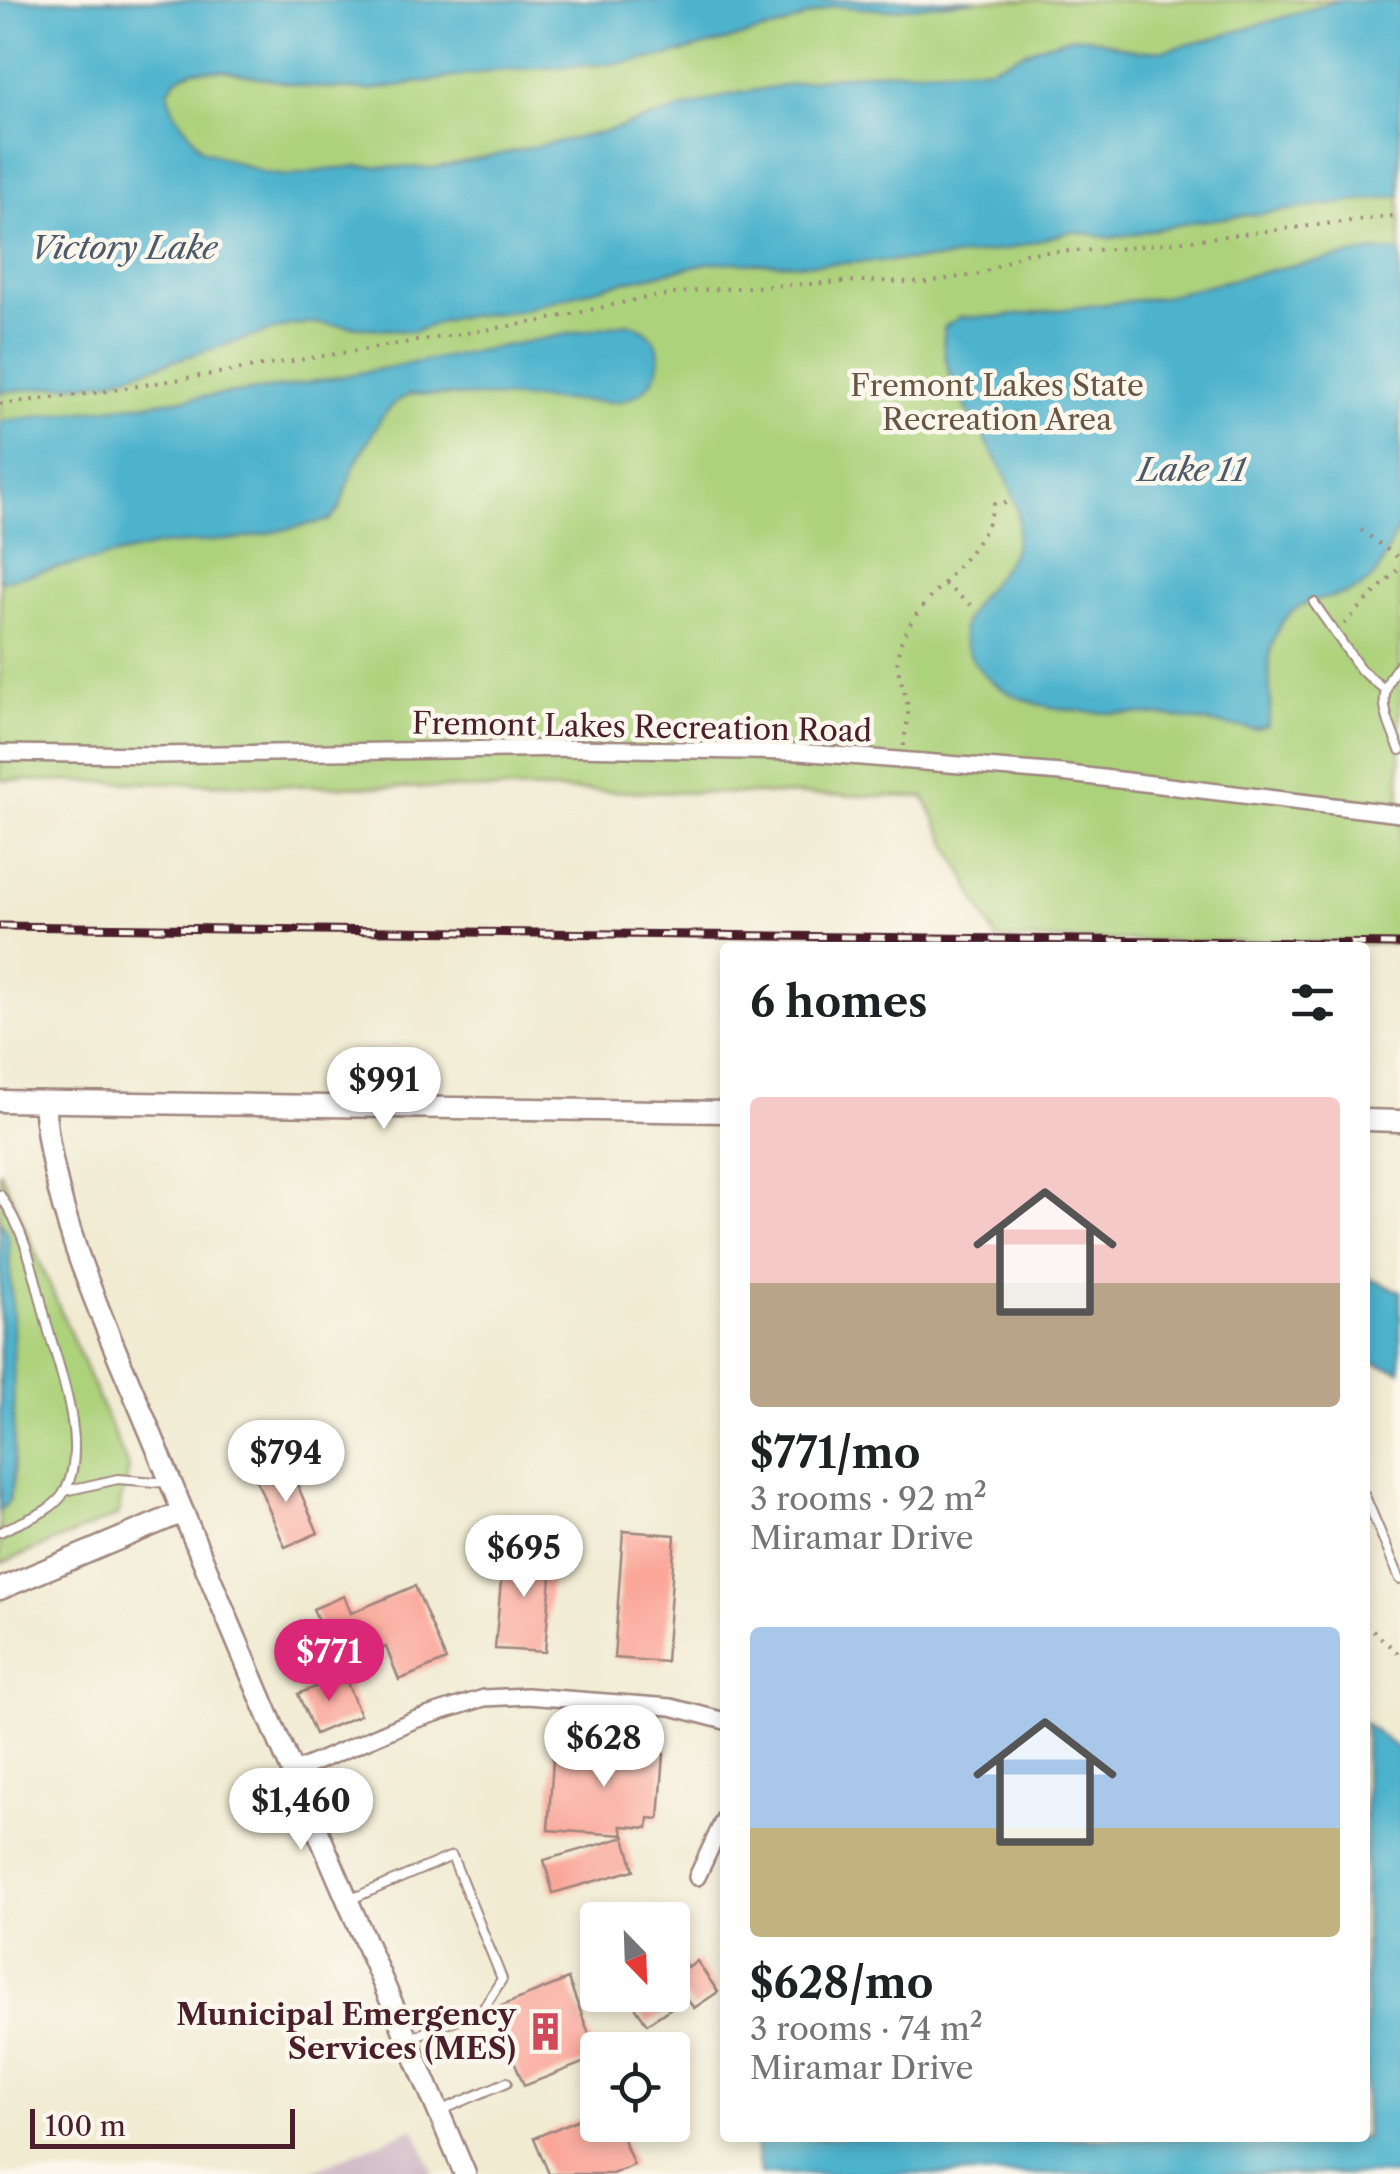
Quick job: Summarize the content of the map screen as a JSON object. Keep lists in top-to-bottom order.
{
  "streets": {
    "street": ["Fremont Lakes Recreation Road"]
  },
  "water": ["Victory Lake", "Lake 11"],
  "parks": ["Fremont Lakes State Recreation Area"],
  "places": {
    "building": ["Municipal Emergency Services (MES)"]
  },
  "scale_bar": "100 m",
  "north": "bottom right",
  "page": {
    "heading": "6 homes",
    "price": [
      "$991",
      "$794",
      "$695",
      "$771",
      "$628",
      "$1,460"
    ],
    "list": [
      {
        "name": "$771/mo",
        "note": "3 rooms · 92 m² · Miramar Drive"
      },
      {
        "name": "$628/mo",
        "note": "3 rooms · 74 m² · Miramar Drive"
      }
    ],
    "scale": "100 m"
  }
}
